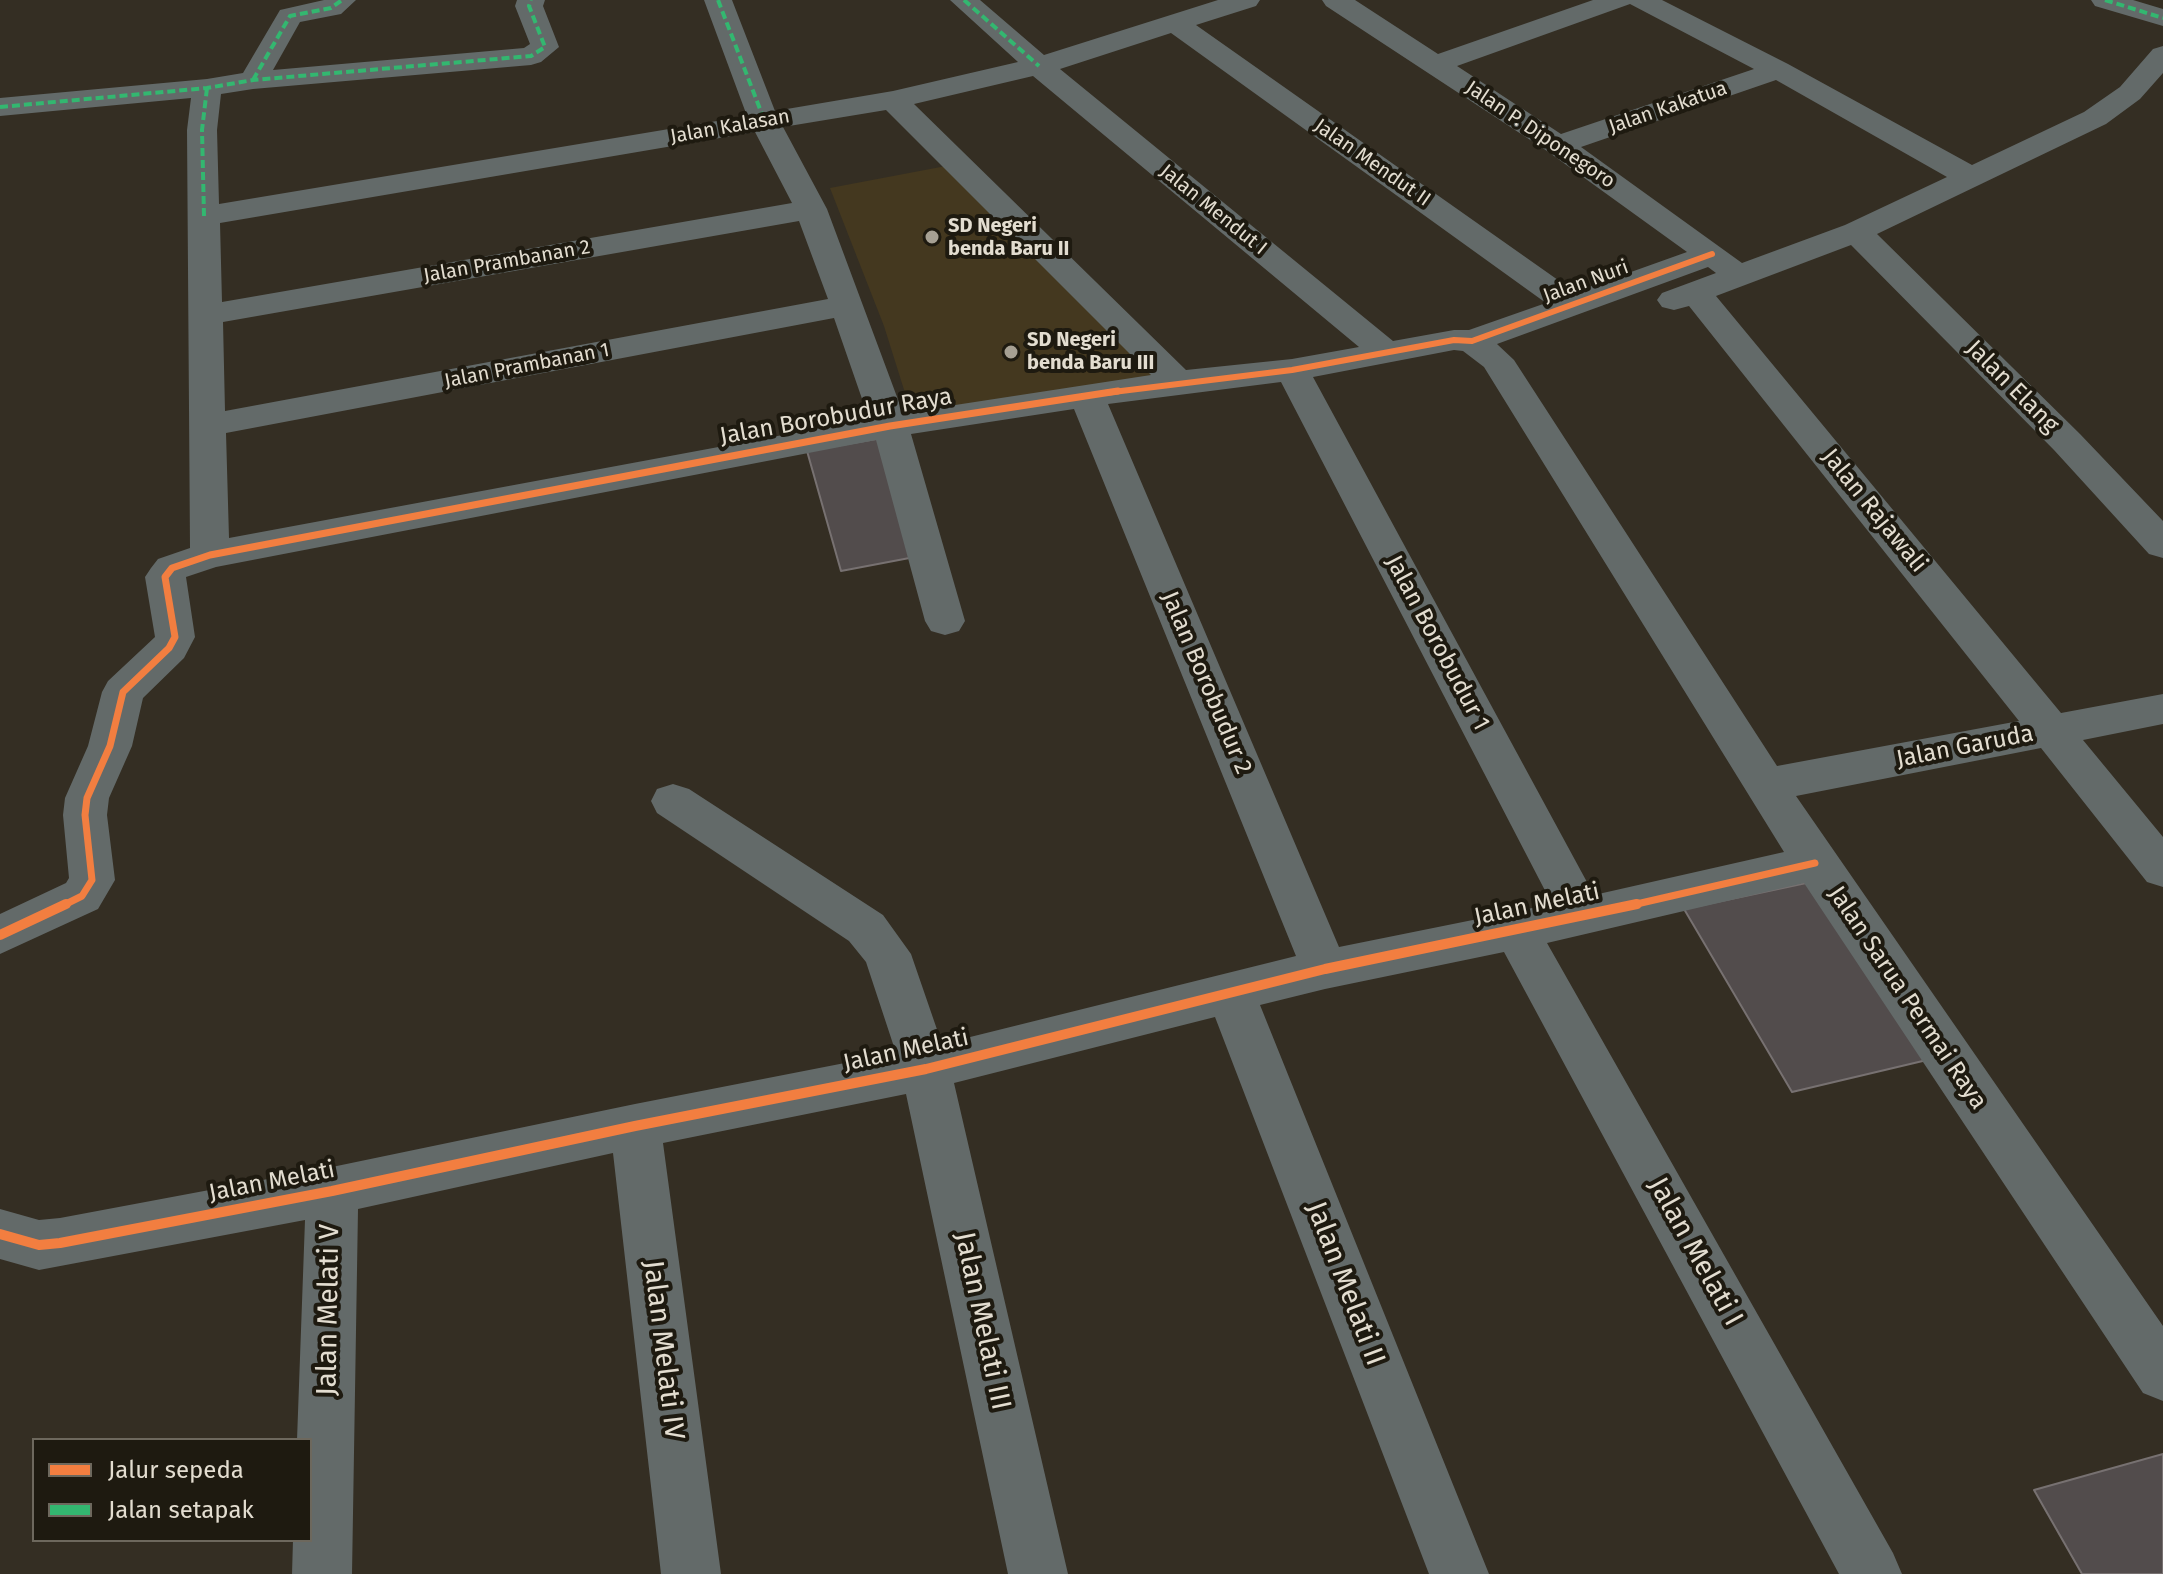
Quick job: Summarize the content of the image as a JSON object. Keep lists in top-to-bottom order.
{
  "streets": {
    "street": [
      "Jalan Kakatua",
      "Jalan Kalasan",
      "Jalan P. Diponegoro",
      "Jalan Mendut II",
      "Jalan Mendut I",
      "Jalan Prambanan 2",
      "Jalan Nuri",
      "Jalan Prambanan 1",
      "Jalan Elang",
      "Jalan Borobudur Raya",
      "Jalan Rajawali",
      "Jalan Borobudur 1",
      "Jalan Borobudur 2",
      "Jalan Garuda",
      "Jalan Melati",
      "Jalan Sarua Permai Raya",
      "Jalan Melati I",
      "Jalan Melati II",
      "Jalan Melati V",
      "Jalan Melati III",
      "Jalan Melati IV"
    ]
  },
  "crossings": [
    ["Jalan Kakatua", "Jalan P. Diponegoro"],
    ["Jalan Kalasan", "Jalan Mendut II"],
    ["Jalan Kalasan", "Jalan Mendut I"],
    ["Jalan P. Diponegoro", "Jalan Nuri"],
    ["Jalan Mendut II", "Jalan Nuri"],
    ["Jalan Mendut I", "Jalan Borobudur Raya"],
    ["Jalan Nuri", "Jalan Elang"],
    ["Jalan Nuri", "Jalan Borobudur Raya"],
    ["Jalan Nuri", "Jalan Rajawali"],
    ["Jalan Nuri", "Jalan Sarua Permai Raya"],
    ["Jalan Borobudur Raya", "Jalan Borobudur 1"],
    ["Jalan Borobudur Raya", "Jalan Borobudur 2"],
    ["Jalan Borobudur Raya", "Jalan Sarua Permai Raya"],
    ["Jalan Rajawali", "Jalan Garuda"],
    ["Jalan Borobudur 1", "Jalan Melati"],
    ["Jalan Borobudur 2", "Jalan Melati"],
    ["Jalan Garuda", "Jalan Sarua Permai Raya"],
    ["Jalan Melati", "Jalan Sarua Permai Raya"],
    ["Jalan Melati", "Jalan Melati I"],
    ["Jalan Melati", "Jalan Melati II"],
    ["Jalan Melati", "Jalan Melati V"],
    ["Jalan Melati", "Jalan Melati III"],
    ["Jalan Melati", "Jalan Melati IV"]
  ],
  "places": ["SD Negeri benda Baru II", "SD Negeri benda Baru III"],
  "legend": ["Jalur sepeda", "Jalan setapak"]
}
